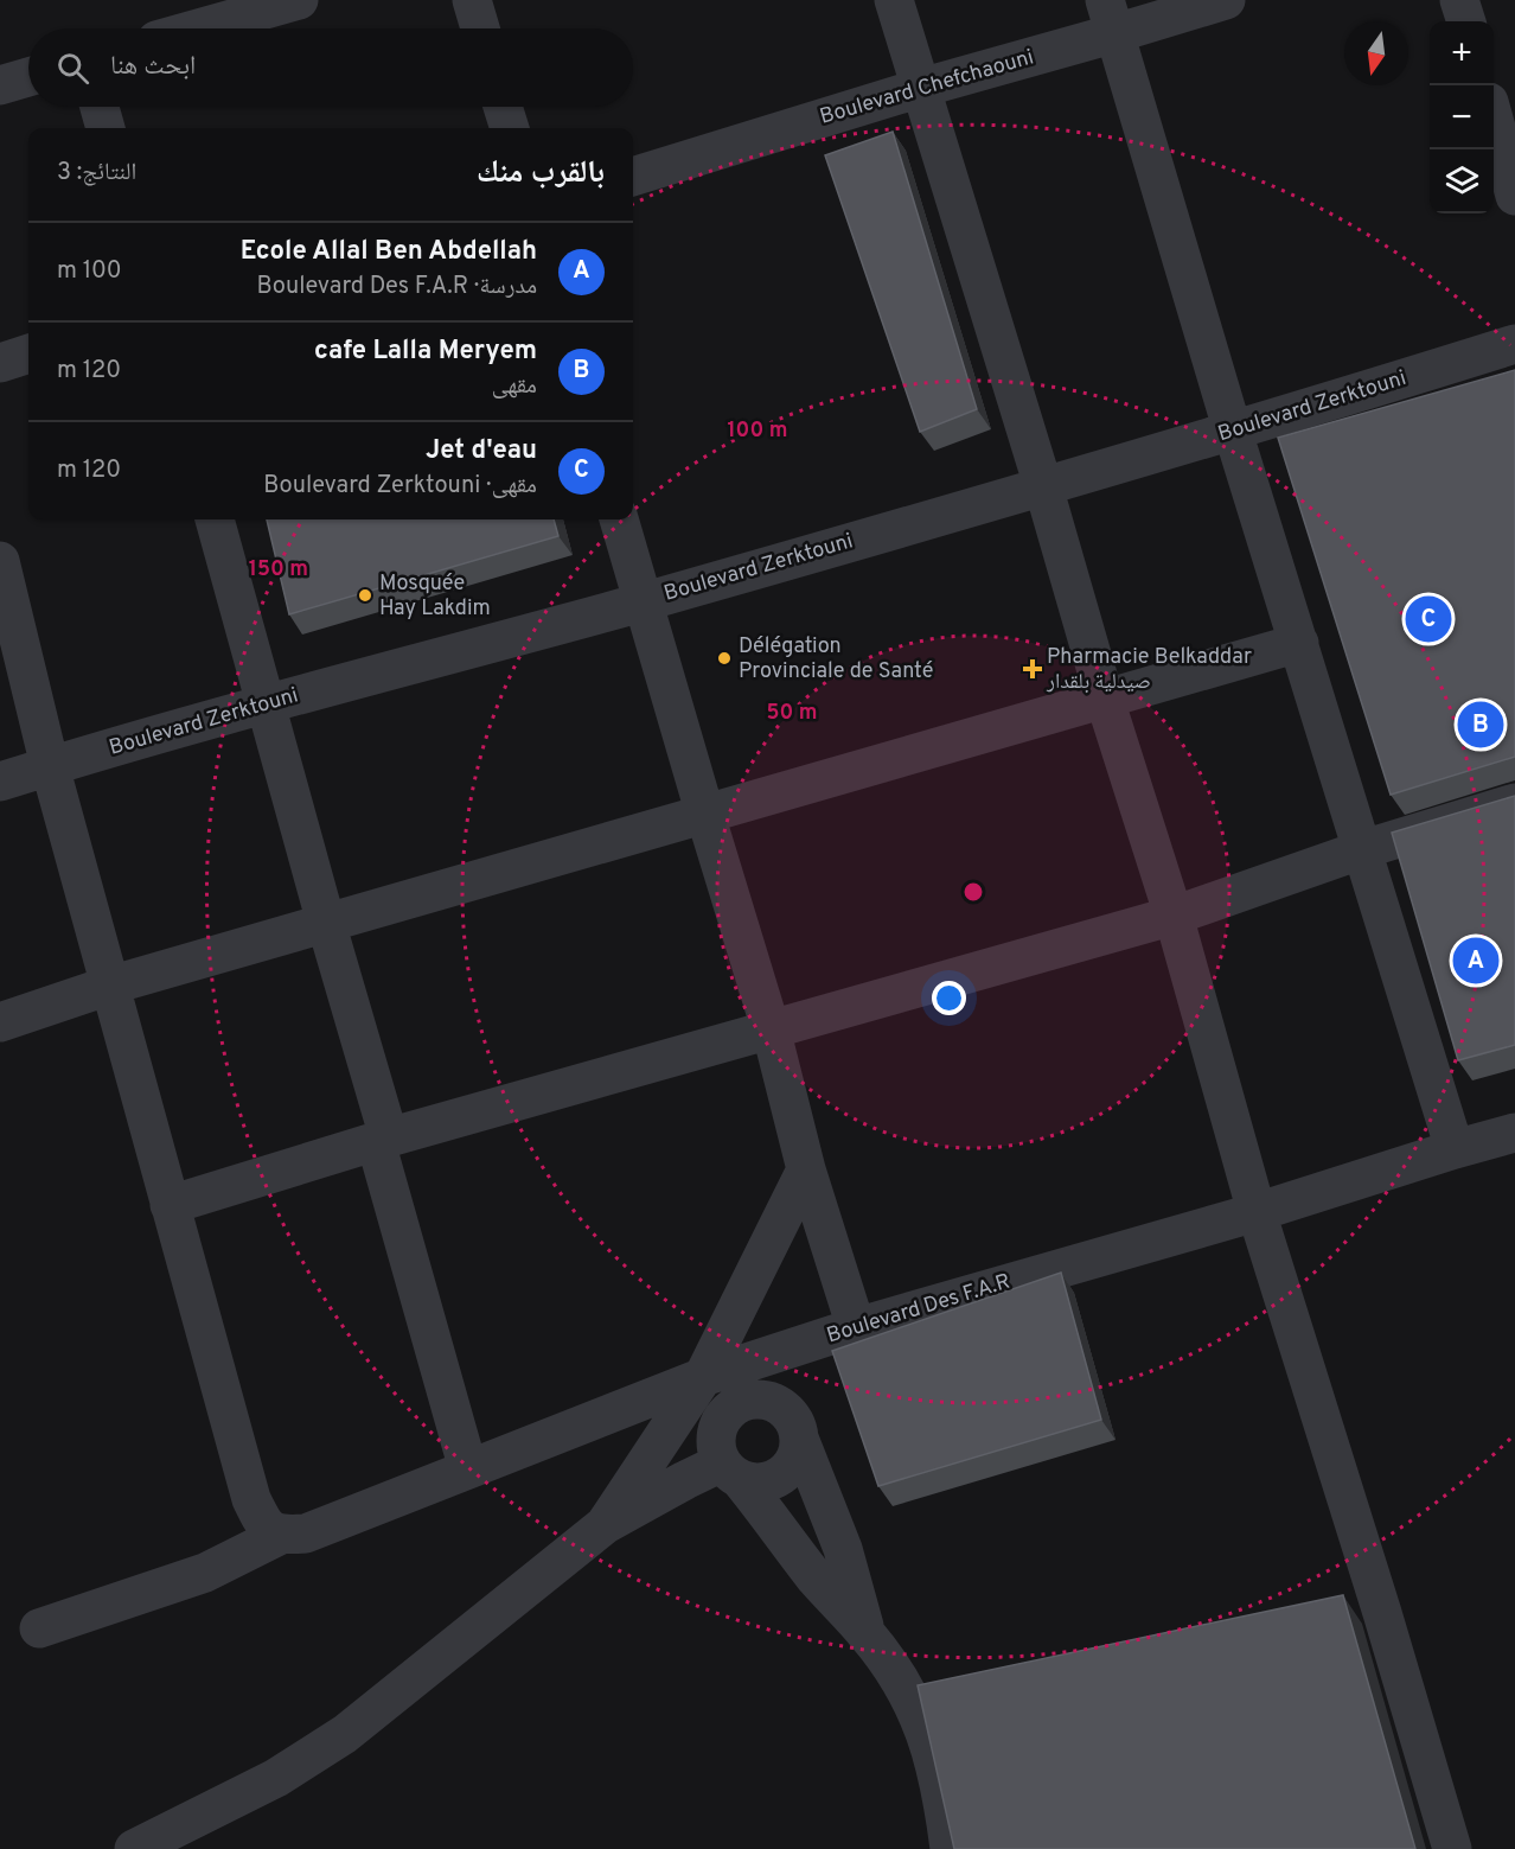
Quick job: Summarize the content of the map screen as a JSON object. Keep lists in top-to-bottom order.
{
  "streets": {
    "street": ["Boulevard Chefchaouni", "Boulevard Zerktouni", "Boulevard Des F.A.R"]
  },
  "places": {
    "other": ["Mosquée Hay Lakdim", "Délégation Provinciale de Santé"],
    "health": ["Pharmacie Belkaddar صيدلية بلقدار"]
  },
  "north": "bottom",
  "page": {
    "map_buttons": ["+", "−"],
    "search": "ابحث هنا",
    "heading": ["بالقرب منك", "النتائج: 3"],
    "list": [
      {
        "mark": "A",
        "name": "Ecole Allal Ben Abdellah",
        "note": "مدرسة · Boulevard Des F.A.R",
        "value": "100 m"
      },
      {
        "mark": "B",
        "name": "cafe Lalla Meryem",
        "note": "مقهى",
        "value": "120 m"
      },
      {
        "mark": "C",
        "name": "Jet d'eau",
        "note": "مقهى · Boulevard Zerktouni",
        "value": "120 m"
      }
    ],
    "pins": ["C", "B", "A"]
  },
  "rings": ["100 m", "150 m", "50 m"]
}
